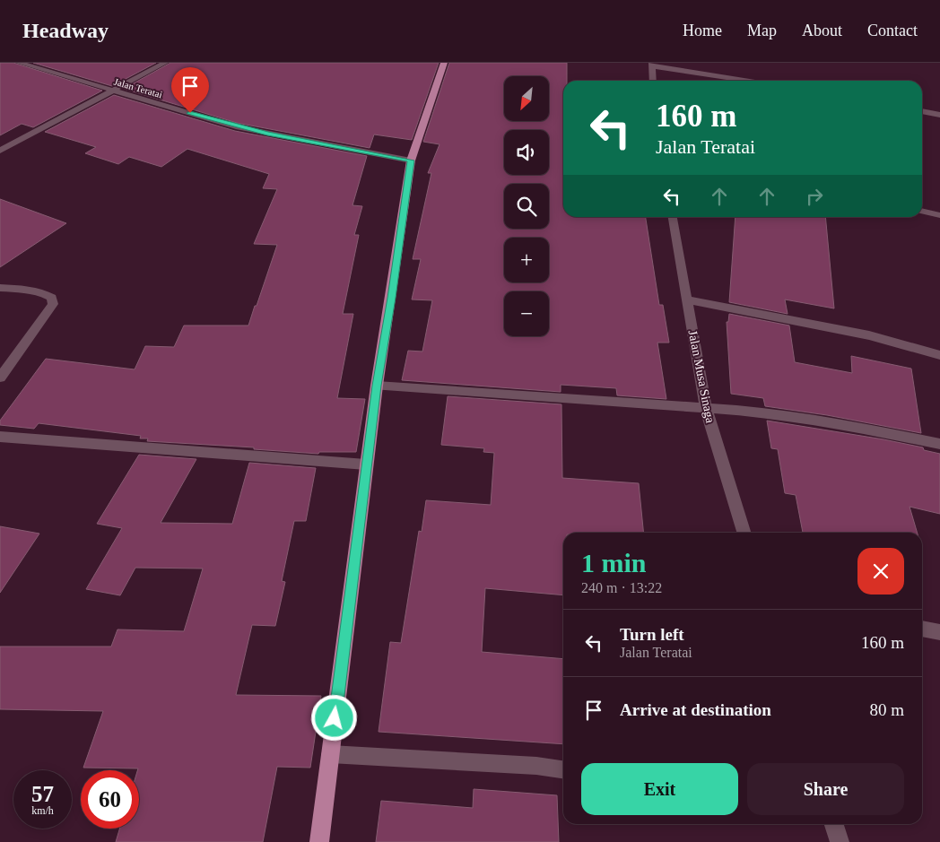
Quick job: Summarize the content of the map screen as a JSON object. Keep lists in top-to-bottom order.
{
  "streets": {
    "street": ["Jalan Teratai", "Jalan Musa Sinaga"]
  },
  "north": "bottom left",
  "page": {
    "header": "Headway",
    "nav": [
      "Home",
      "Map",
      "About",
      "Contact"
    ],
    "map_buttons": ["+", "−"],
    "turn": ["160 m", "Jalan Teratai"],
    "heading": ["1 min", "240 m · 13:22"],
    "list": [
      {
        "name": "Turn left",
        "note": "Jalan Teratai",
        "value": "160 m"
      },
      {
        "name": "Arrive at destination",
        "value": "80 m"
      }
    ],
    "buttons": ["Exit", "Share"],
    "speed": "57 km/h",
    "limit": "60"
  }
}
